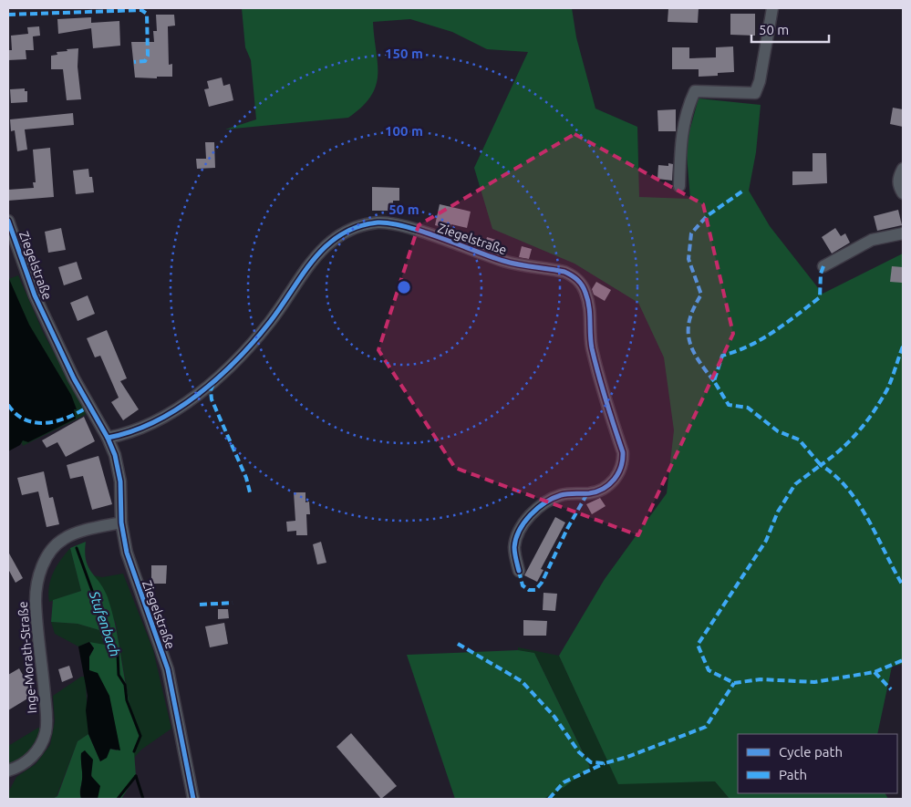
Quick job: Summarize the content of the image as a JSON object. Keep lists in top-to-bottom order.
{
  "streets": {
    "street": ["Ziegelstraße", "Inge-Morath-Straße"]
  },
  "crossings": [
    ["Ziegelstraße", "Inge-Morath-Straße"]
  ],
  "water": ["Stufenbach"],
  "legend": ["Cycle path", "Path"],
  "scale_bar": "50 m",
  "rings": ["150 m", "100 m", "50 m"]
}
